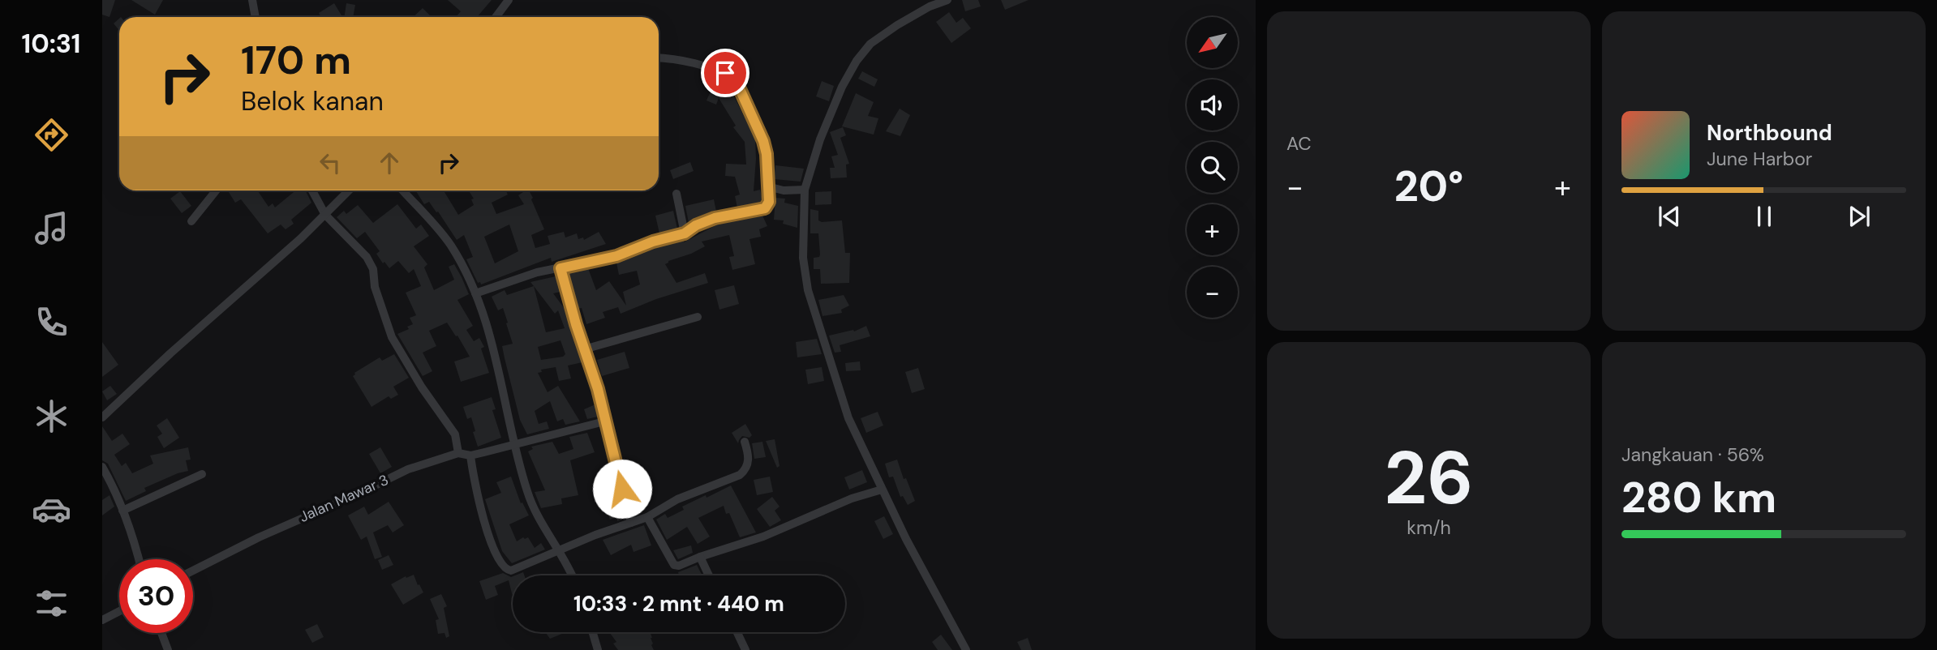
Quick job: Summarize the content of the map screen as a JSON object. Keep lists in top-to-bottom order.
{
  "streets": {
    "street": ["Jalan Mawar 3"]
  },
  "north": "bottom left",
  "page": {
    "tabs": "10:31",
    "tile": [
      "AC",
      ["26", "km/h"],
      ["Jangkauan · 56%", "280 km"]
    ],
    "map_buttons": ["+", "−"],
    "turn": ["170 m", "Belok kanan"],
    "song": ["Northbound", "June Harbor"],
    "heat": ["−", "20°", "+"],
    "limit": "30",
    "trip": "10:33 · 2 mnt · 440 m"
  }
}
